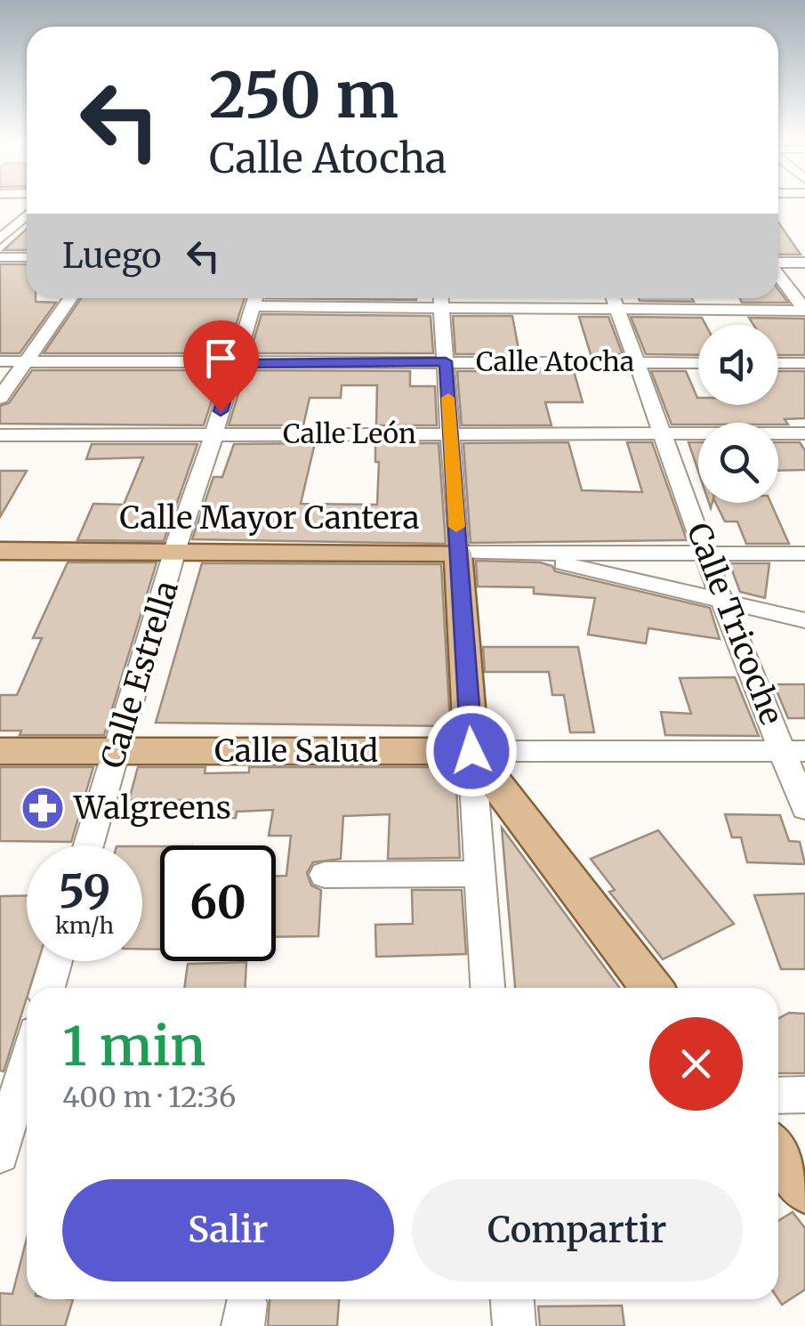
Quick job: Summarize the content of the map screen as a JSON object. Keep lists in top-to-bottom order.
{
  "streets": {
    "main road": ["Calle Mayor Cantera", "Calle Salud"],
    "street": [
      "Calle Atocha",
      "Calle León",
      "Calle Tricoche",
      "Calle Estrella"
    ]
  },
  "crossings": [
    ["Calle Atocha", "Calle Tricoche"],
    ["Calle Atocha", "Calle Estrella"],
    ["Calle León", "Calle Tricoche"],
    ["Calle León", "Calle Estrella"],
    ["Calle Mayor Cantera", "Calle Tricoche"],
    ["Calle Mayor Cantera", "Calle Estrella"],
    ["Calle Tricoche", "Calle Salud"],
    ["Calle Estrella", "Calle Salud"]
  ],
  "places": {
    "pharmacy": ["Walgreens"]
  },
  "page": {
    "turn": ["250 m", "Calle Atocha"],
    "then": "Luego",
    "speed": "59 km/h",
    "limit": "60",
    "heading": ["1 min", "400 m · 12:36"],
    "buttons": ["Salir", "Compartir"]
  }
}
